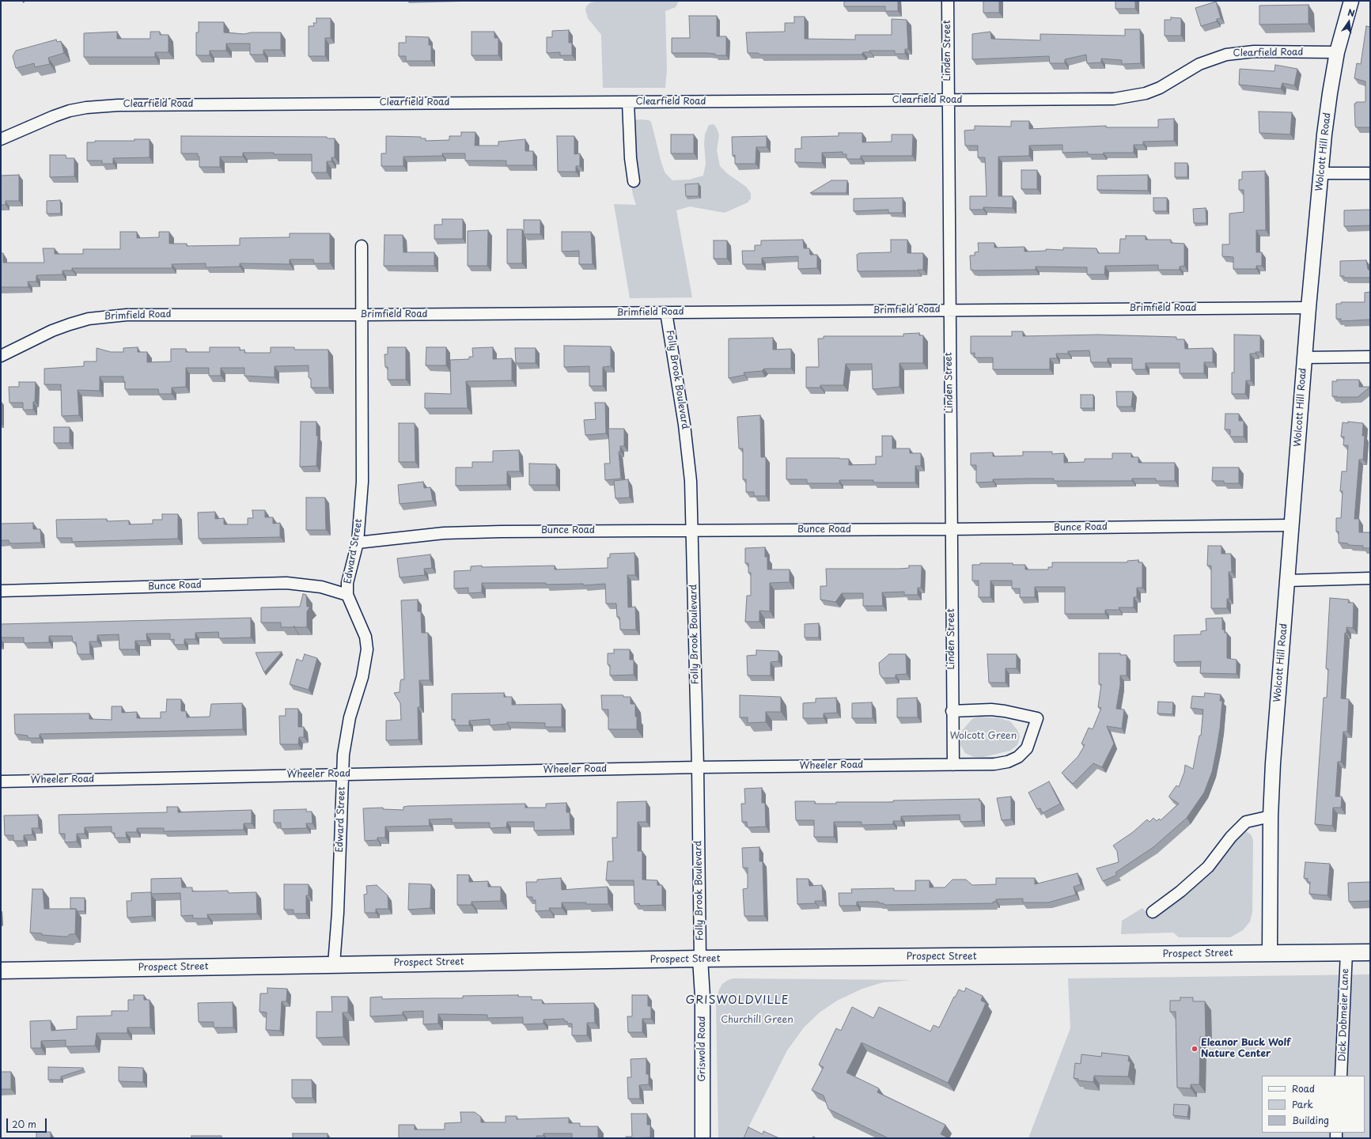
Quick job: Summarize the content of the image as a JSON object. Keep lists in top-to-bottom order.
{
  "streets": {
    "main road": ["Prospect Street"],
    "street": [
      "Linden Street",
      "Clearfield Road",
      "Wolcott Hill Road",
      "Brimfield Road",
      "Folly Brook Boulevard",
      "Bunce Road",
      "Edward Street",
      "Wheeler Road",
      "Dick Dobmeier Lane",
      "Griswold Road"
    ]
  },
  "crossings": [
    ["Linden Street", "Clearfield Road"],
    ["Linden Street", "Brimfield Road"],
    ["Linden Street", "Bunce Road"],
    ["Linden Street", "Wheeler Road"],
    ["Clearfield Road", "Wolcott Hill Road"],
    ["Wolcott Hill Road", "Brimfield Road"],
    ["Wolcott Hill Road", "Bunce Road"],
    ["Wolcott Hill Road", "Prospect Street"],
    ["Brimfield Road", "Folly Brook Boulevard"],
    ["Brimfield Road", "Edward Street"],
    ["Folly Brook Boulevard", "Bunce Road"],
    ["Folly Brook Boulevard", "Wheeler Road"],
    ["Folly Brook Boulevard", "Prospect Street"],
    ["Folly Brook Boulevard", "Griswold Road"],
    ["Bunce Road", "Edward Street"],
    ["Edward Street", "Wheeler Road"],
    ["Edward Street", "Prospect Street"],
    ["Prospect Street", "Dick Dobmeier Lane"],
    ["Prospect Street", "Griswold Road"]
  ],
  "districts": ["GRISWOLDVILLE"],
  "parks": ["Wolcott Green", "Churchill Green"],
  "places": ["Eleanor Buck Wolf Nature Center"],
  "legend": ["Road", "Park", "Building"],
  "scale_bar": "20 m",
  "north": "top"
}
